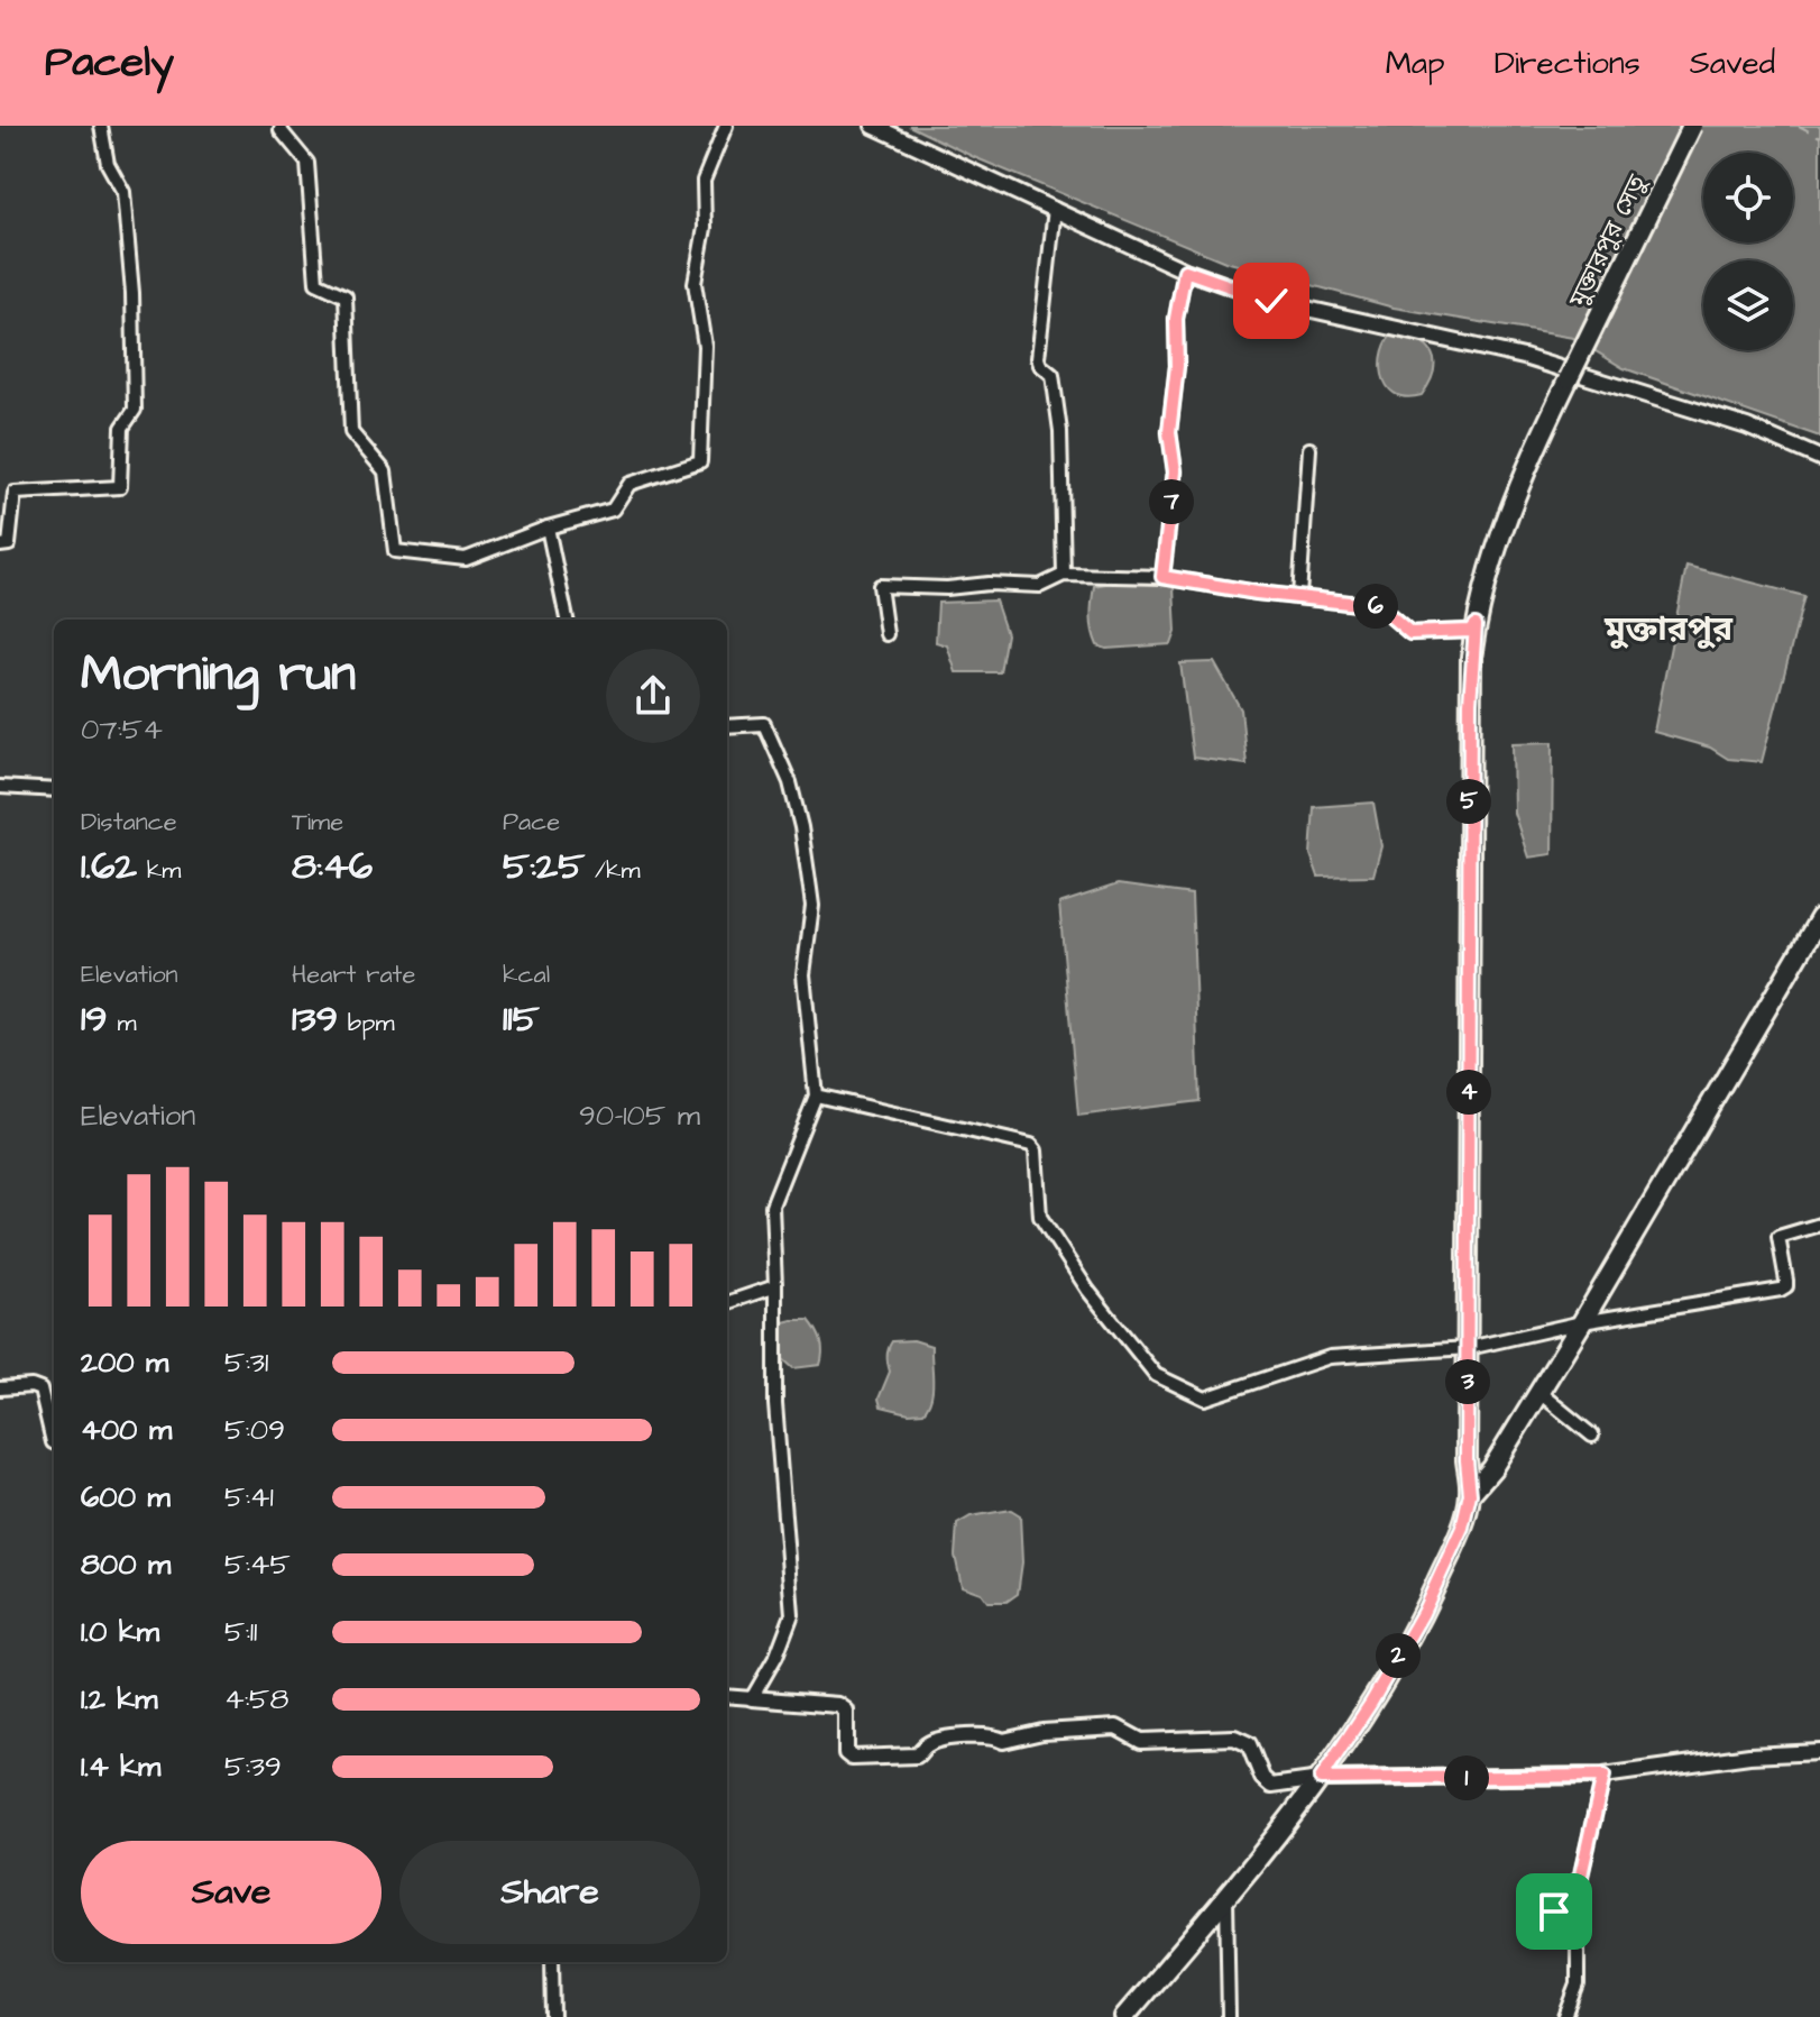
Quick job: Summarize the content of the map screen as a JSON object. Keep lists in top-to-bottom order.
{
  "streets": {
    "main road": ["মুক্তারপুর সেতু"]
  },
  "districts": ["মুক্তারপুর"],
  "page": {
    "header": "Pacely",
    "nav": ["Map", "Directions", "Saved"],
    "pins": [
      "7",
      "6",
      "5",
      "4",
      "3",
      "2",
      "1"
    ],
    "heading": ["Morning run", "07:54"],
    "stats": [
      ["Distance", "1.62 km"],
      ["Time", "8:46"],
      ["Pace", "5:25 /km"],
      ["Elevation", "19 m"],
      ["Heart rate", "139 bpm"],
      ["kcal", "115"]
    ],
    "chart": ["Elevation", "90–105 m"],
    "list": [
      {
        "name": "200 m",
        "note": "5:31"
      },
      {
        "name": "400 m",
        "note": "5:09"
      },
      {
        "name": "600 m",
        "note": "5:41"
      },
      {
        "name": "800 m",
        "note": "5:45"
      },
      {
        "name": "1.0 km",
        "note": "5:11"
      },
      {
        "name": "1.2 km",
        "note": "4:58"
      },
      {
        "name": "1.4 km",
        "note": "5:39"
      }
    ],
    "buttons": ["Save", "Share"]
  }
}
